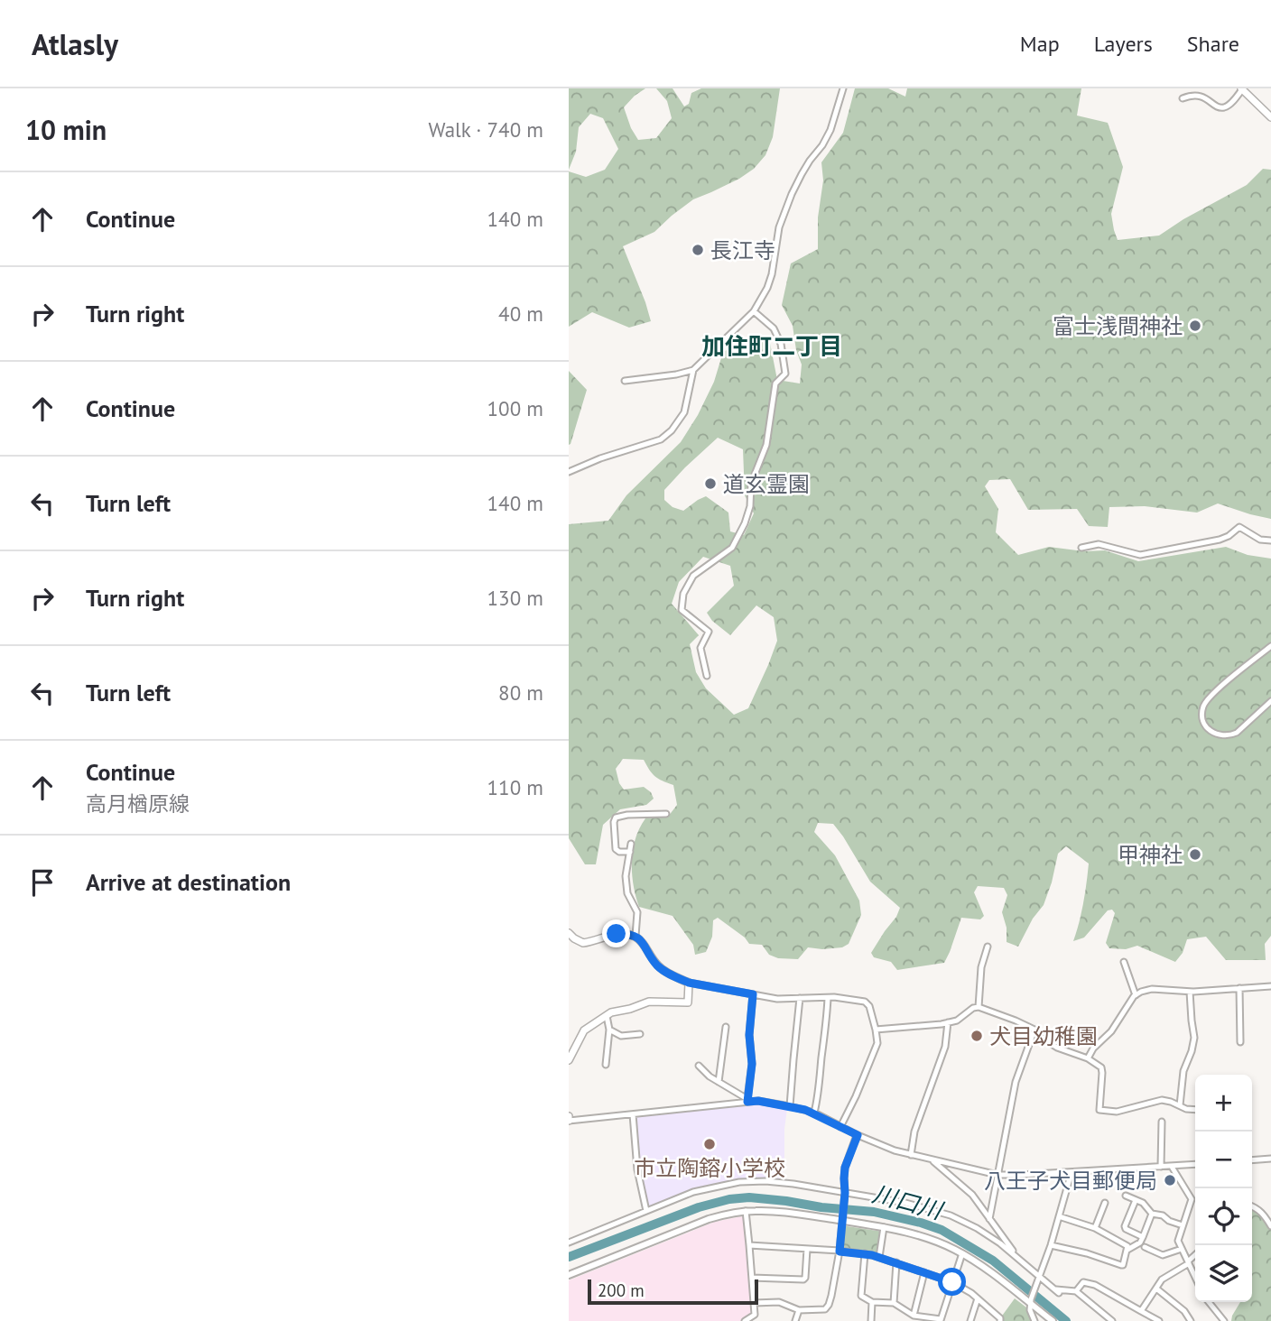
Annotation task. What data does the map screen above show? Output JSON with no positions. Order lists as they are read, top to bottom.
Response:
{
  "districts": ["加住町二丁目"],
  "water": ["川口川"],
  "places": [
    "長江寺",
    "富士浅間神社",
    "道玄霊園",
    "甲神社",
    "犬目幼稚園",
    "市立陶鎔小学校",
    "八王子犬目郵便局"
  ],
  "scale_bar": "200 m",
  "page": {
    "header": "Atlasly",
    "nav": ["Map", "Layers", "Share"],
    "heading": ["10 min", "Walk · 740 m"],
    "list": [
      ["Continue", "140 m"],
      ["Turn right", "40 m"],
      ["Continue", "100 m"],
      ["Turn left", "140 m"],
      ["Turn right", "130 m"],
      ["Turn left", "80 m"],
      ["Continue", "高月楢原線", "110 m"],
      "Arrive at destination"
    ],
    "map_buttons": ["+", "−"],
    "scale": "200 m"
  }
}
